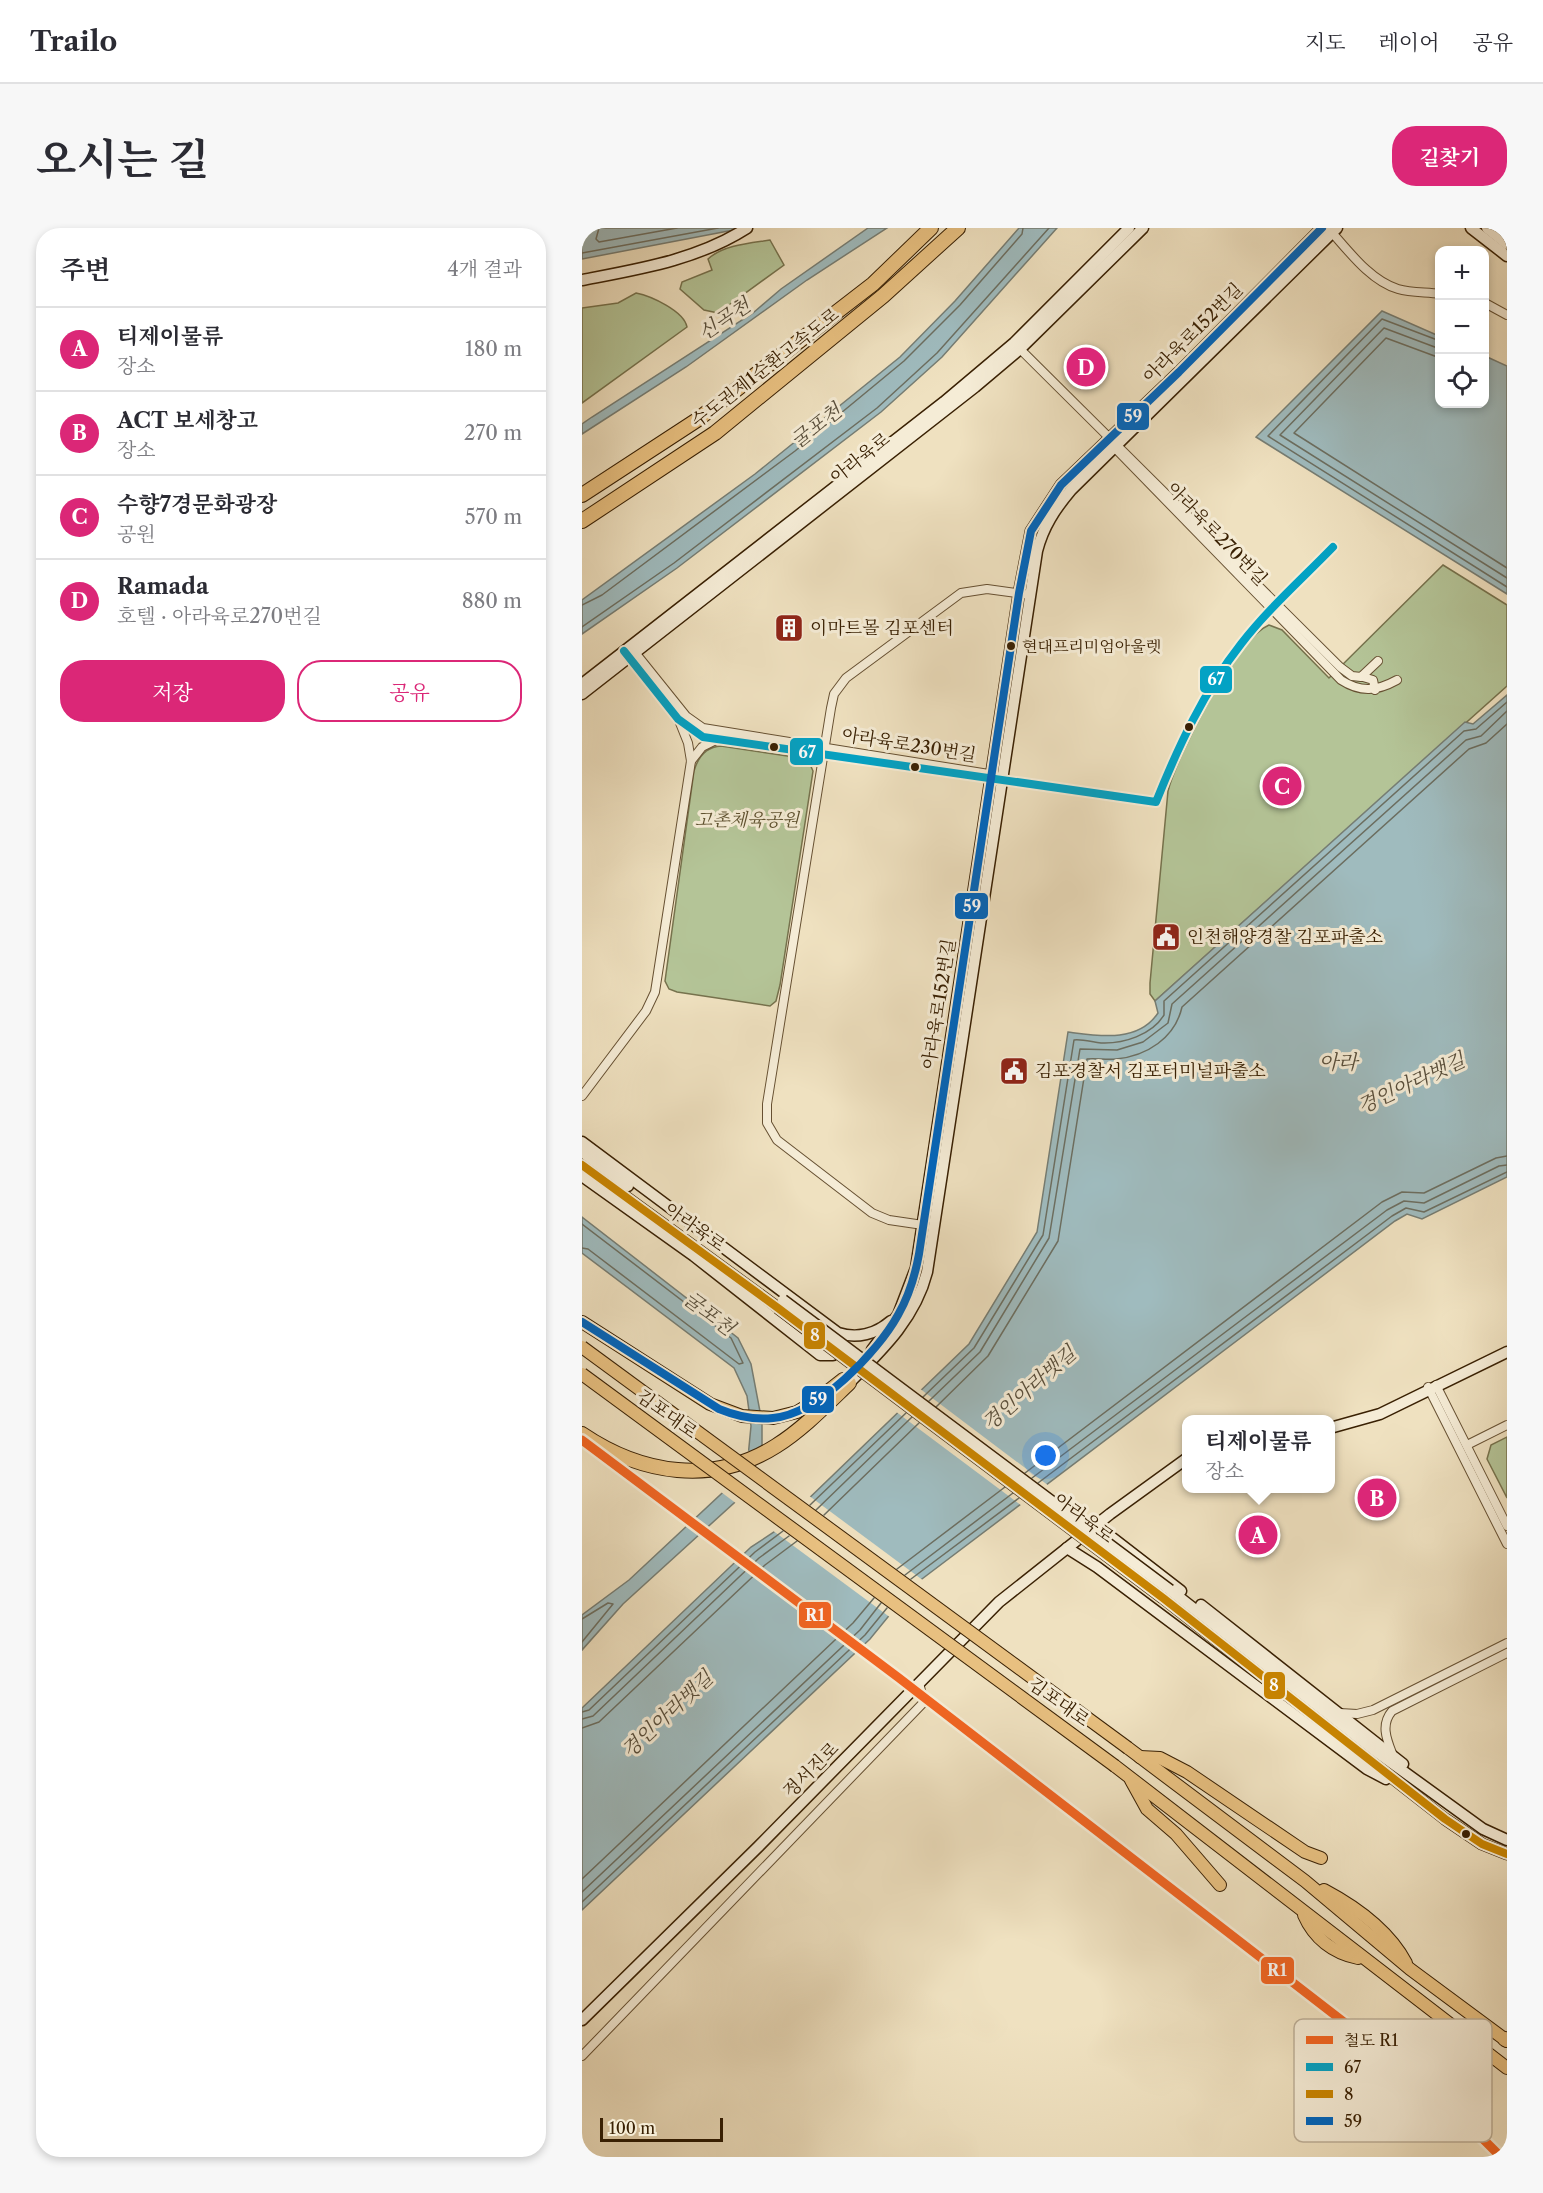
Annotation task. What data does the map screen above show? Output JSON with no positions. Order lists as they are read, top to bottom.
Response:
{
  "streets": {
    "highway": ["수도권제1순환고속도로"],
    "main road": ["김포대로"],
    "street": [
      "아라육로152번길",
      "아라육로",
      "아라육로270번길",
      "아라육로230번길",
      "정서진로"
    ]
  },
  "crossings": [
    ["아라육로152번길", "아라육로270번길"],
    ["아라육로152번길", "아라육로230번길"],
    ["아라육로", "아라육로270번길"],
    ["아라육로", "아라육로230번길"],
    ["아라육로270번길", "아라육로230번길"]
  ],
  "water": [
    "신곡천",
    "굴포천",
    "아라",
    "경인아라뱃길"
  ],
  "parks": ["고촌체육공원"],
  "places": {
    "building": ["이마트몰 김포센터"],
    "other": ["현대프리미엄아울렛"],
    "public building": ["인천해양경찰 김포파출소", "김포경찰서 김포터미널파출소"]
  },
  "lines": [
    "transit line 59",
    "transit line 67",
    "transit line 8",
    "rail line R1"
  ],
  "legend": [
    "철도 R1",
    "67",
    "8",
    "59"
  ],
  "scale_bar": "100 m",
  "page": {
    "header": "Trailo",
    "nav": ["지도", "레이어", "공유"],
    "title": "오시는 길",
    "buttons": [
      "길찾기",
      ["저장", "공유"]
    ],
    "heading": ["주변", "4개 결과"],
    "map_buttons": ["+", "−"],
    "list": [
      {
        "mark": "A",
        "name": "티제이물류",
        "note": "장소",
        "value": "180 m"
      },
      {
        "mark": "B",
        "name": "ACT 보세창고",
        "note": "장소",
        "value": "270 m"
      },
      {
        "mark": "C",
        "name": "수향7경문화광장",
        "note": "공원",
        "value": "570 m"
      },
      {
        "mark": "D",
        "name": "Ramada",
        "note": "호텔 · 아라육로270번길",
        "value": "880 m"
      }
    ],
    "pins": [
      "D",
      "C",
      "B",
      "A"
    ],
    "popup": ["티제이물류", "장소"],
    "scale": "100 m"
  }
}
